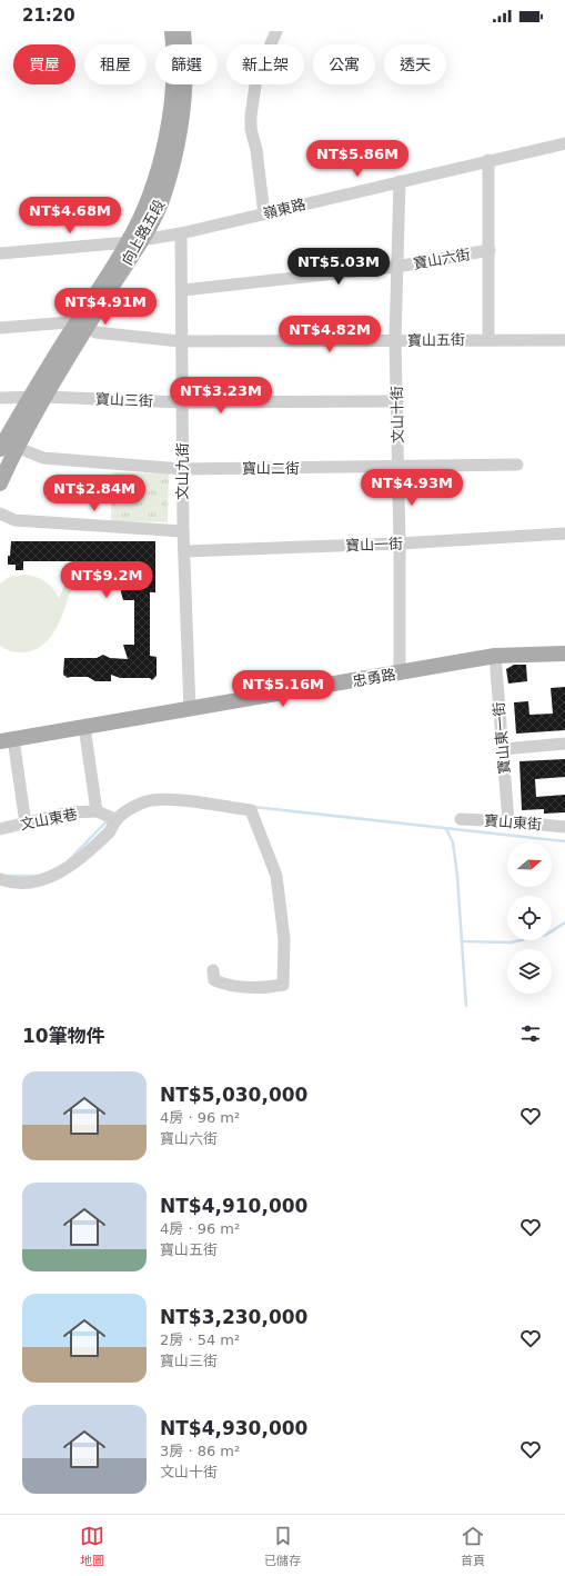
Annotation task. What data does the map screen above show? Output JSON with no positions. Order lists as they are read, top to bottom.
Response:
{
  "streets": {
    "main road": ["向上路五段", "忠勇路"],
    "street": [
      "嶺東路",
      "寶山六街",
      "寶山五街",
      "寶山三街",
      "文山十街",
      "寶山二街",
      "文山九街",
      "寶山一街",
      "寶山東一街",
      "文山東巷",
      "寶山東街"
    ]
  },
  "crossings": [
    ["嶺東路", "向上路五段"],
    ["嶺東路", "文山十街"],
    ["嶺東路", "文山九街"],
    ["向上路五段", "寶山三街"],
    ["寶山六街", "文山十街"],
    ["寶山六街", "文山九街"],
    ["寶山五街", "文山十街"],
    ["寶山五街", "文山九街"],
    ["寶山三街", "文山十街"],
    ["寶山三街", "文山九街"],
    ["文山十街", "寶山二街"],
    ["文山十街", "寶山一街"],
    ["文山十街", "忠勇路"],
    ["寶山二街", "文山九街"],
    ["文山九街", "寶山一街"],
    ["文山九街", "忠勇路"],
    ["忠勇路", "寶山東一街"],
    ["寶山東一街", "寶山東街"]
  ],
  "north": "right",
  "page": {
    "status": "21:20",
    "chip": [
      "買屋",
      "租屋",
      "篩選",
      "新上架",
      "公寓",
      "透天"
    ],
    "price": [
      "NT$5.86M",
      "NT$4.68M",
      "NT$5.03M",
      "NT$4.91M",
      "NT$4.82M",
      "NT$3.23M",
      "NT$4.93M",
      "NT$2.84M",
      "NT$9.2M",
      "NT$5.16M"
    ],
    "heading": "10筆物件",
    "list": [
      {
        "name": "NT$5,030,000",
        "note": "4房 · 96 m² · 寶山六街"
      },
      {
        "name": "NT$4,910,000",
        "note": "4房 · 96 m² · 寶山五街"
      },
      {
        "name": "NT$3,230,000",
        "note": "2房 · 54 m² · 寶山三街"
      },
      {
        "name": "NT$4,930,000",
        "note": "3房 · 86 m² · 文山十街"
      }
    ],
    "tabs": ["地圖", "已儲存", "首頁"]
  }
}
